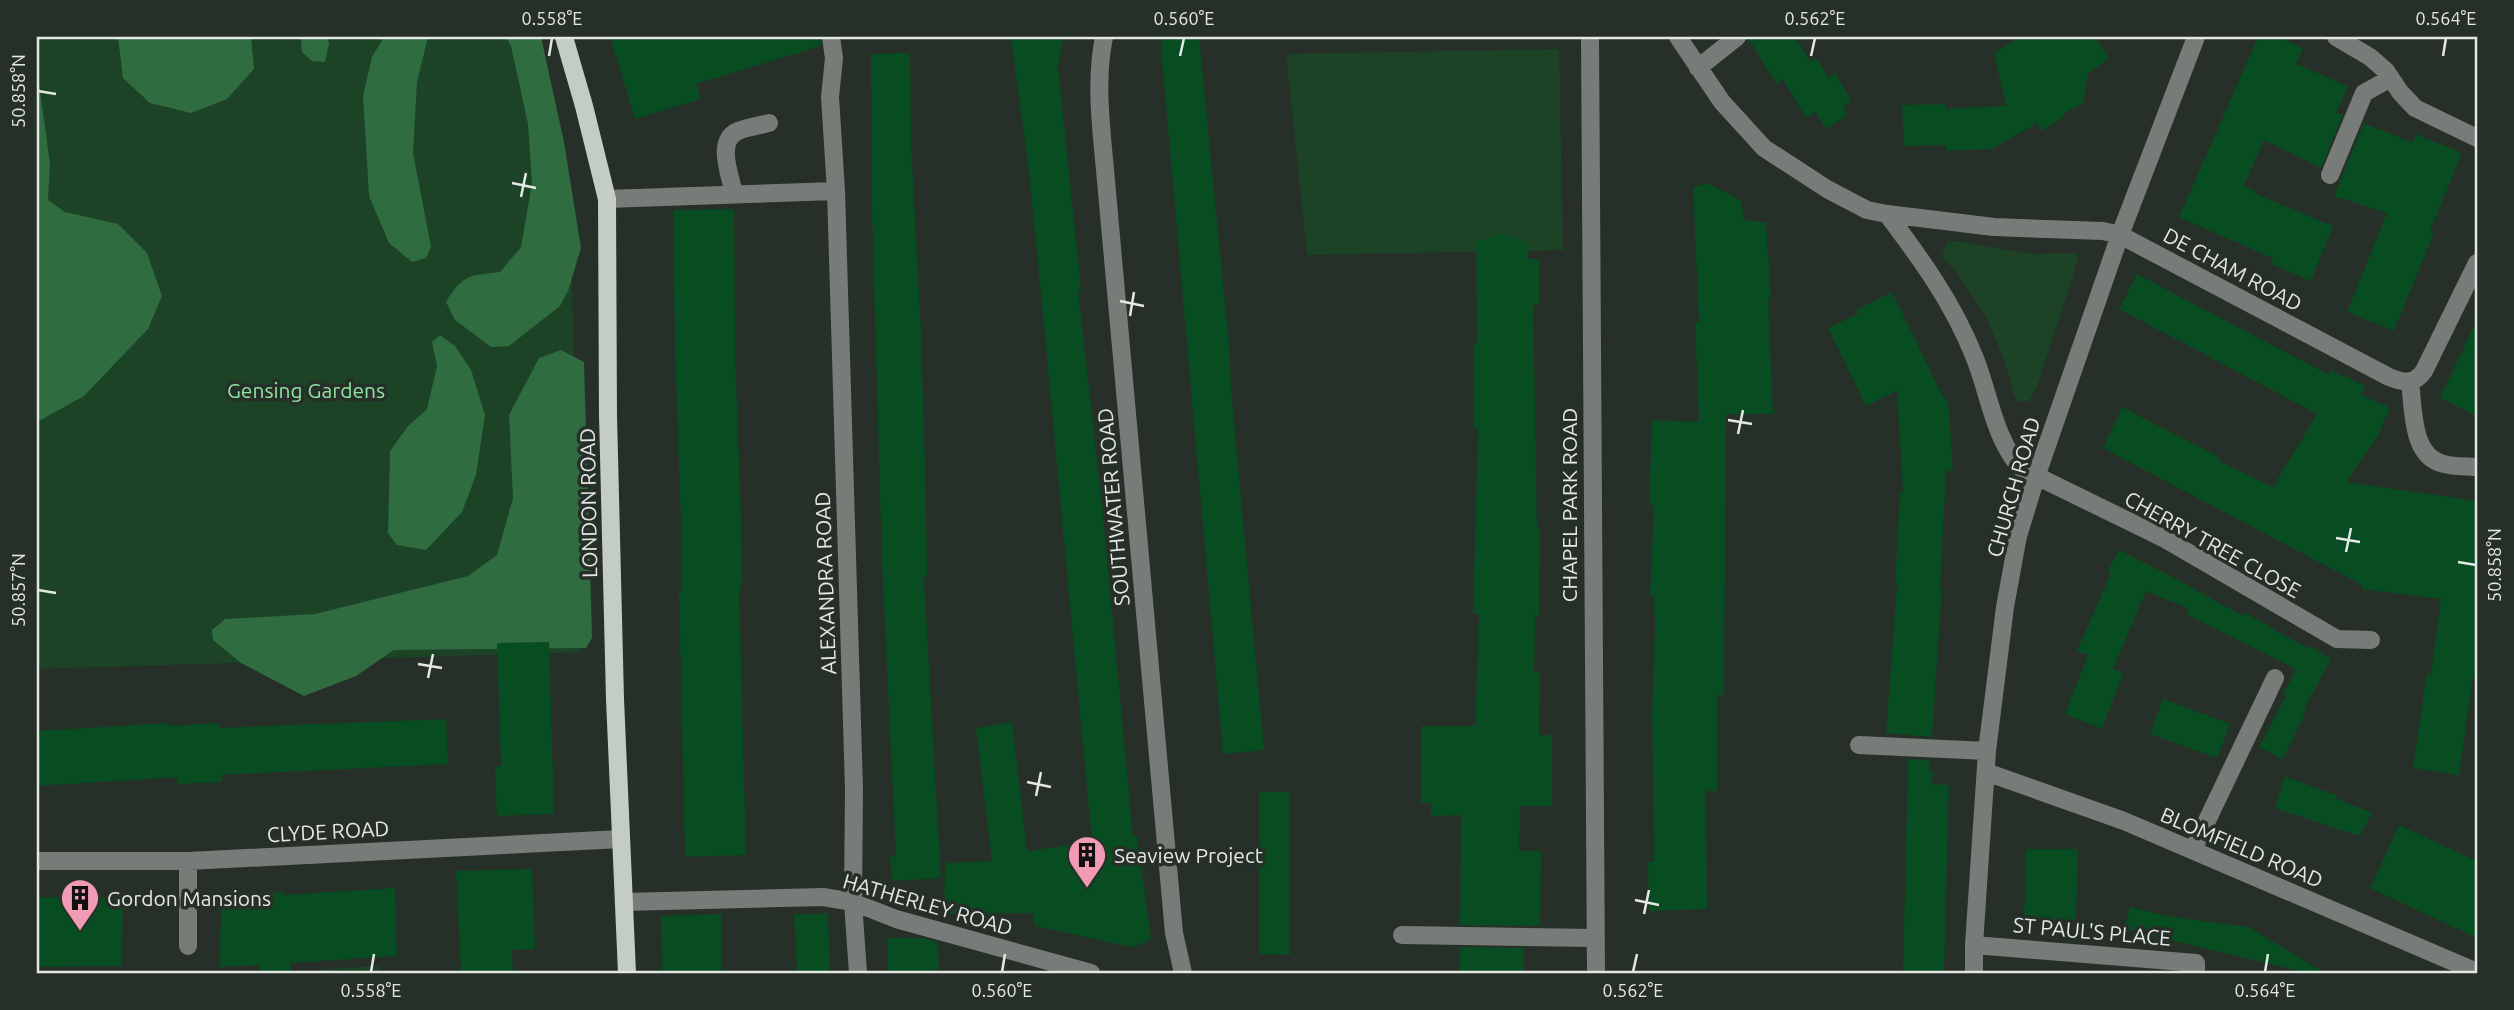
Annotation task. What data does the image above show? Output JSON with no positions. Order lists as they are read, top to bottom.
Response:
{
  "streets": {
    "main road": ["LONDON ROAD"],
    "street": [
      "DE CHAM ROAD",
      "CHURCH ROAD",
      "CHAPEL PARK ROAD",
      "SOUTHWATER ROAD",
      "CHERRY TREE CLOSE",
      "ALEXANDRA ROAD",
      "CLYDE ROAD",
      "BLOMFIELD ROAD",
      "HATHERLEY ROAD",
      "ST PAUL'S PLACE"
    ]
  },
  "crossings": [
    ["DE CHAM ROAD", "CHURCH ROAD"],
    ["CHURCH ROAD", "CHERRY TREE CLOSE"],
    ["CHURCH ROAD", "BLOMFIELD ROAD"],
    ["CHURCH ROAD", "ST PAUL'S PLACE"],
    ["LONDON ROAD", "CLYDE ROAD"],
    ["LONDON ROAD", "HATHERLEY ROAD"],
    ["ALEXANDRA ROAD", "HATHERLEY ROAD"]
  ],
  "parks": ["Gensing Gardens"],
  "places": {
    "building": ["Seaview Project", "Gordon Mansions"]
  },
  "coordinates": [
    "0.558°E",
    "0.560°E",
    "0.562°E",
    "0.564°E",
    "50.858°N",
    "50.857°N"
  ]
}
